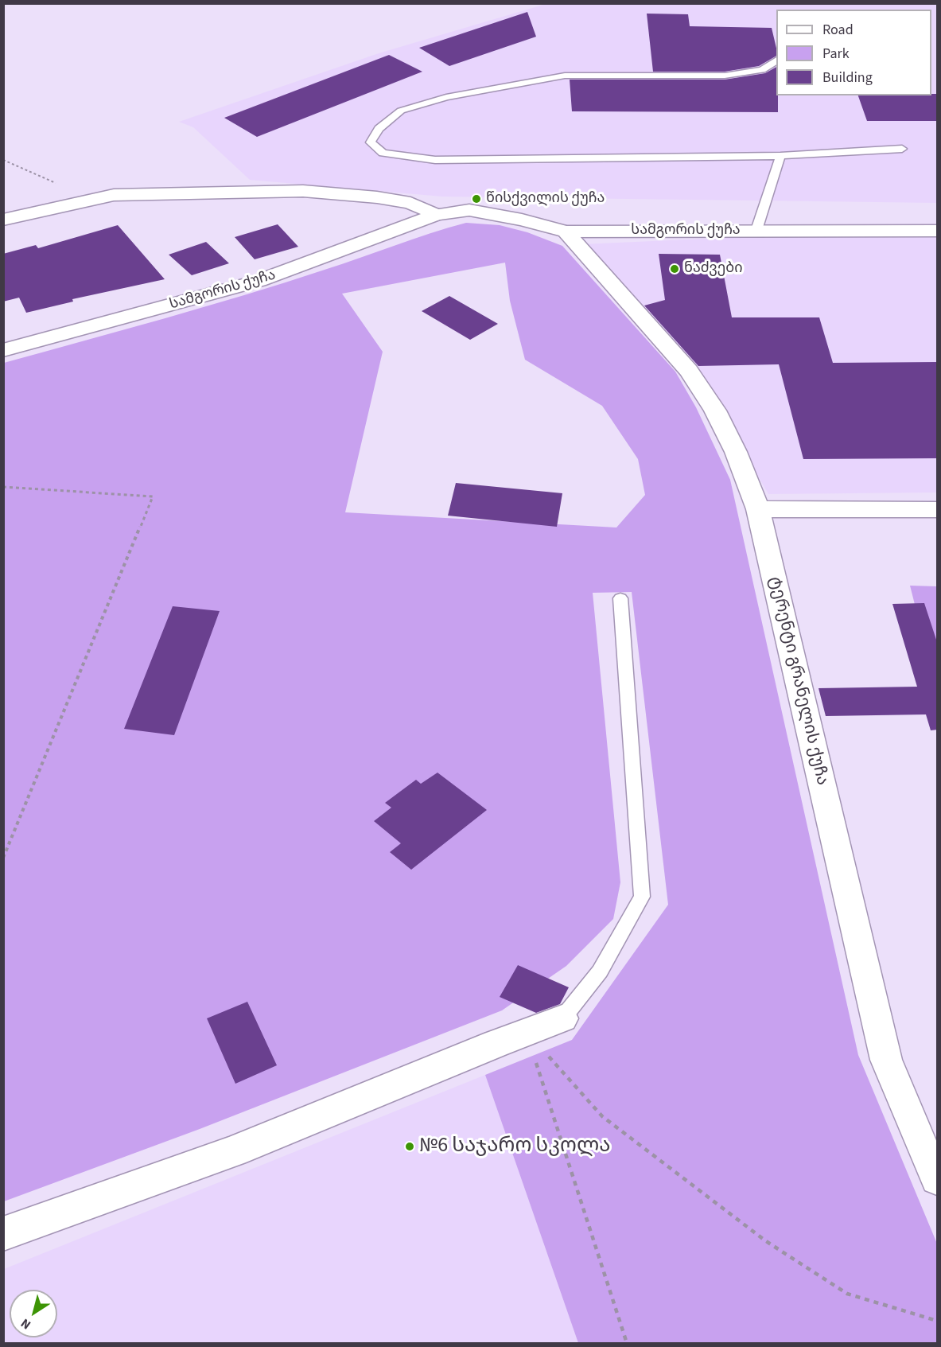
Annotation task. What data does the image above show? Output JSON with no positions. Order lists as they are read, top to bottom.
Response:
{
  "streets": {
    "street": ["სამგორის ქუჩა", "ტერენტი გრანელის ქუჩა"]
  },
  "crossings": [
    ["სამგორის ქუჩა", "ტერენტი გრანელის ქუჩა"]
  ],
  "places": ["წისქვილის ქუჩა", "ნაძვები", "№6 საჯარო სკოლა"],
  "legend": ["Road", "Park", "Building"],
  "north": "bottom left"
}
